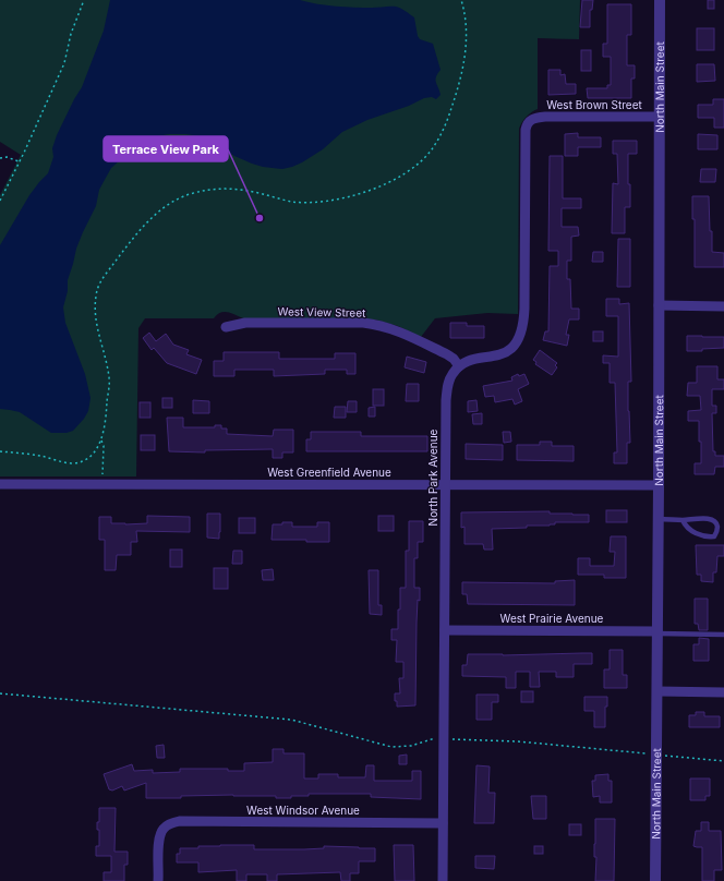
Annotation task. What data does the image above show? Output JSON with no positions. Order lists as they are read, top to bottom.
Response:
{
  "streets": {
    "street": [
      "North Main Street",
      "West Brown Street",
      "West View Street",
      "West Greenfield Avenue",
      "North Park Avenue",
      "West Prairie Avenue",
      "West Windsor Avenue"
    ]
  },
  "crossings": [
    ["North Main Street", "West Brown Street"],
    ["North Main Street", "West Greenfield Avenue"],
    ["North Main Street", "West Prairie Avenue"],
    ["West Brown Street", "West View Street"],
    ["West Brown Street", "North Park Avenue"],
    ["West View Street", "North Park Avenue"],
    ["West Greenfield Avenue", "North Park Avenue"],
    ["North Park Avenue", "West Prairie Avenue"],
    ["North Park Avenue", "West Windsor Avenue"]
  ],
  "places": ["Terrace View Park"]
}
